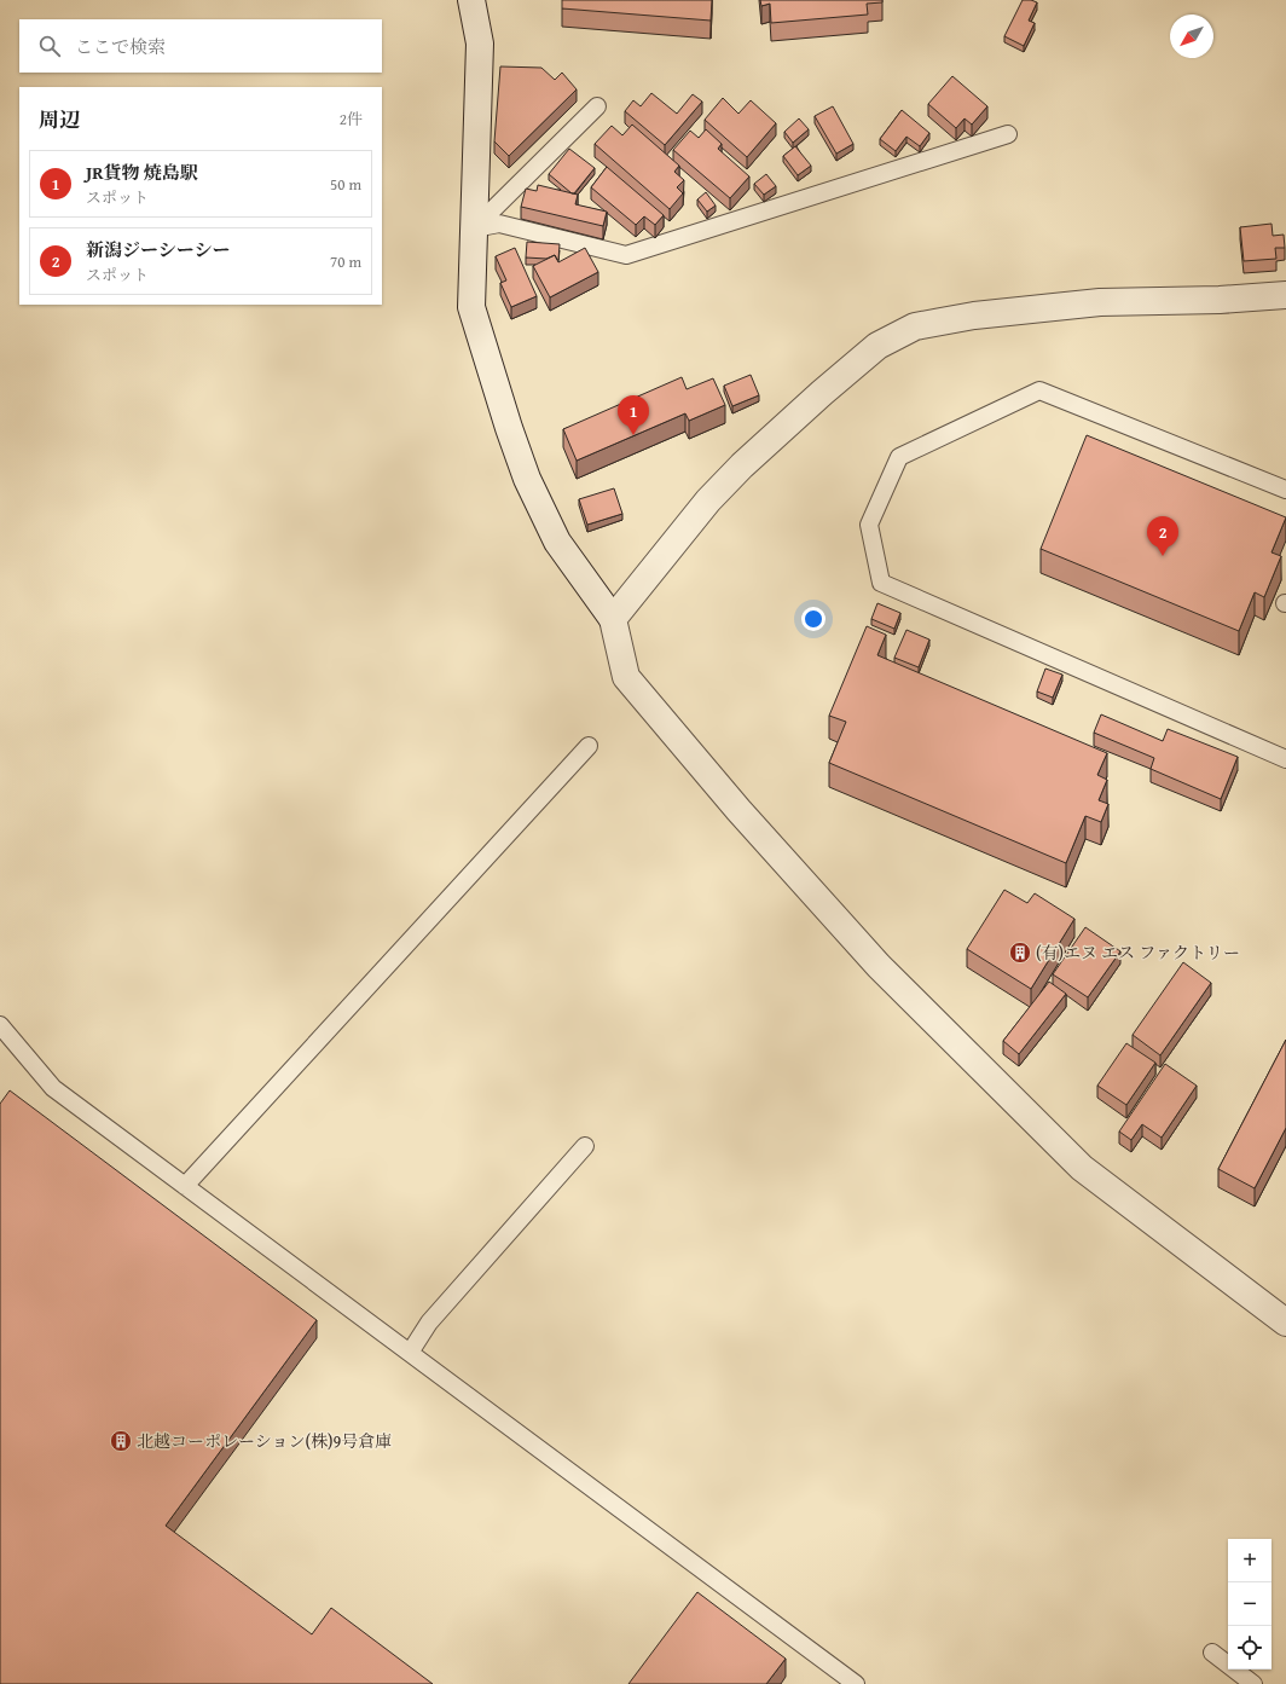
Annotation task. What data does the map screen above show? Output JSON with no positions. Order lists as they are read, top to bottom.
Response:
{
  "places": {
    "building": ["(有)エヌ エス ファクトリー", "北越コーポレーション(株)9号倉庫"]
  },
  "north": "bottom left",
  "page": {
    "search": "ここで検索",
    "heading": ["周辺", "2件"],
    "list": [
      {
        "mark": "1",
        "name": "JR貨物 焼島駅",
        "note": "スポット",
        "value": "50 m"
      },
      {
        "mark": "2",
        "name": "新潟ジーシーシー",
        "note": "スポット",
        "value": "70 m"
      }
    ],
    "pins": ["1", "2"],
    "map_buttons": ["+", "−"]
  }
}
